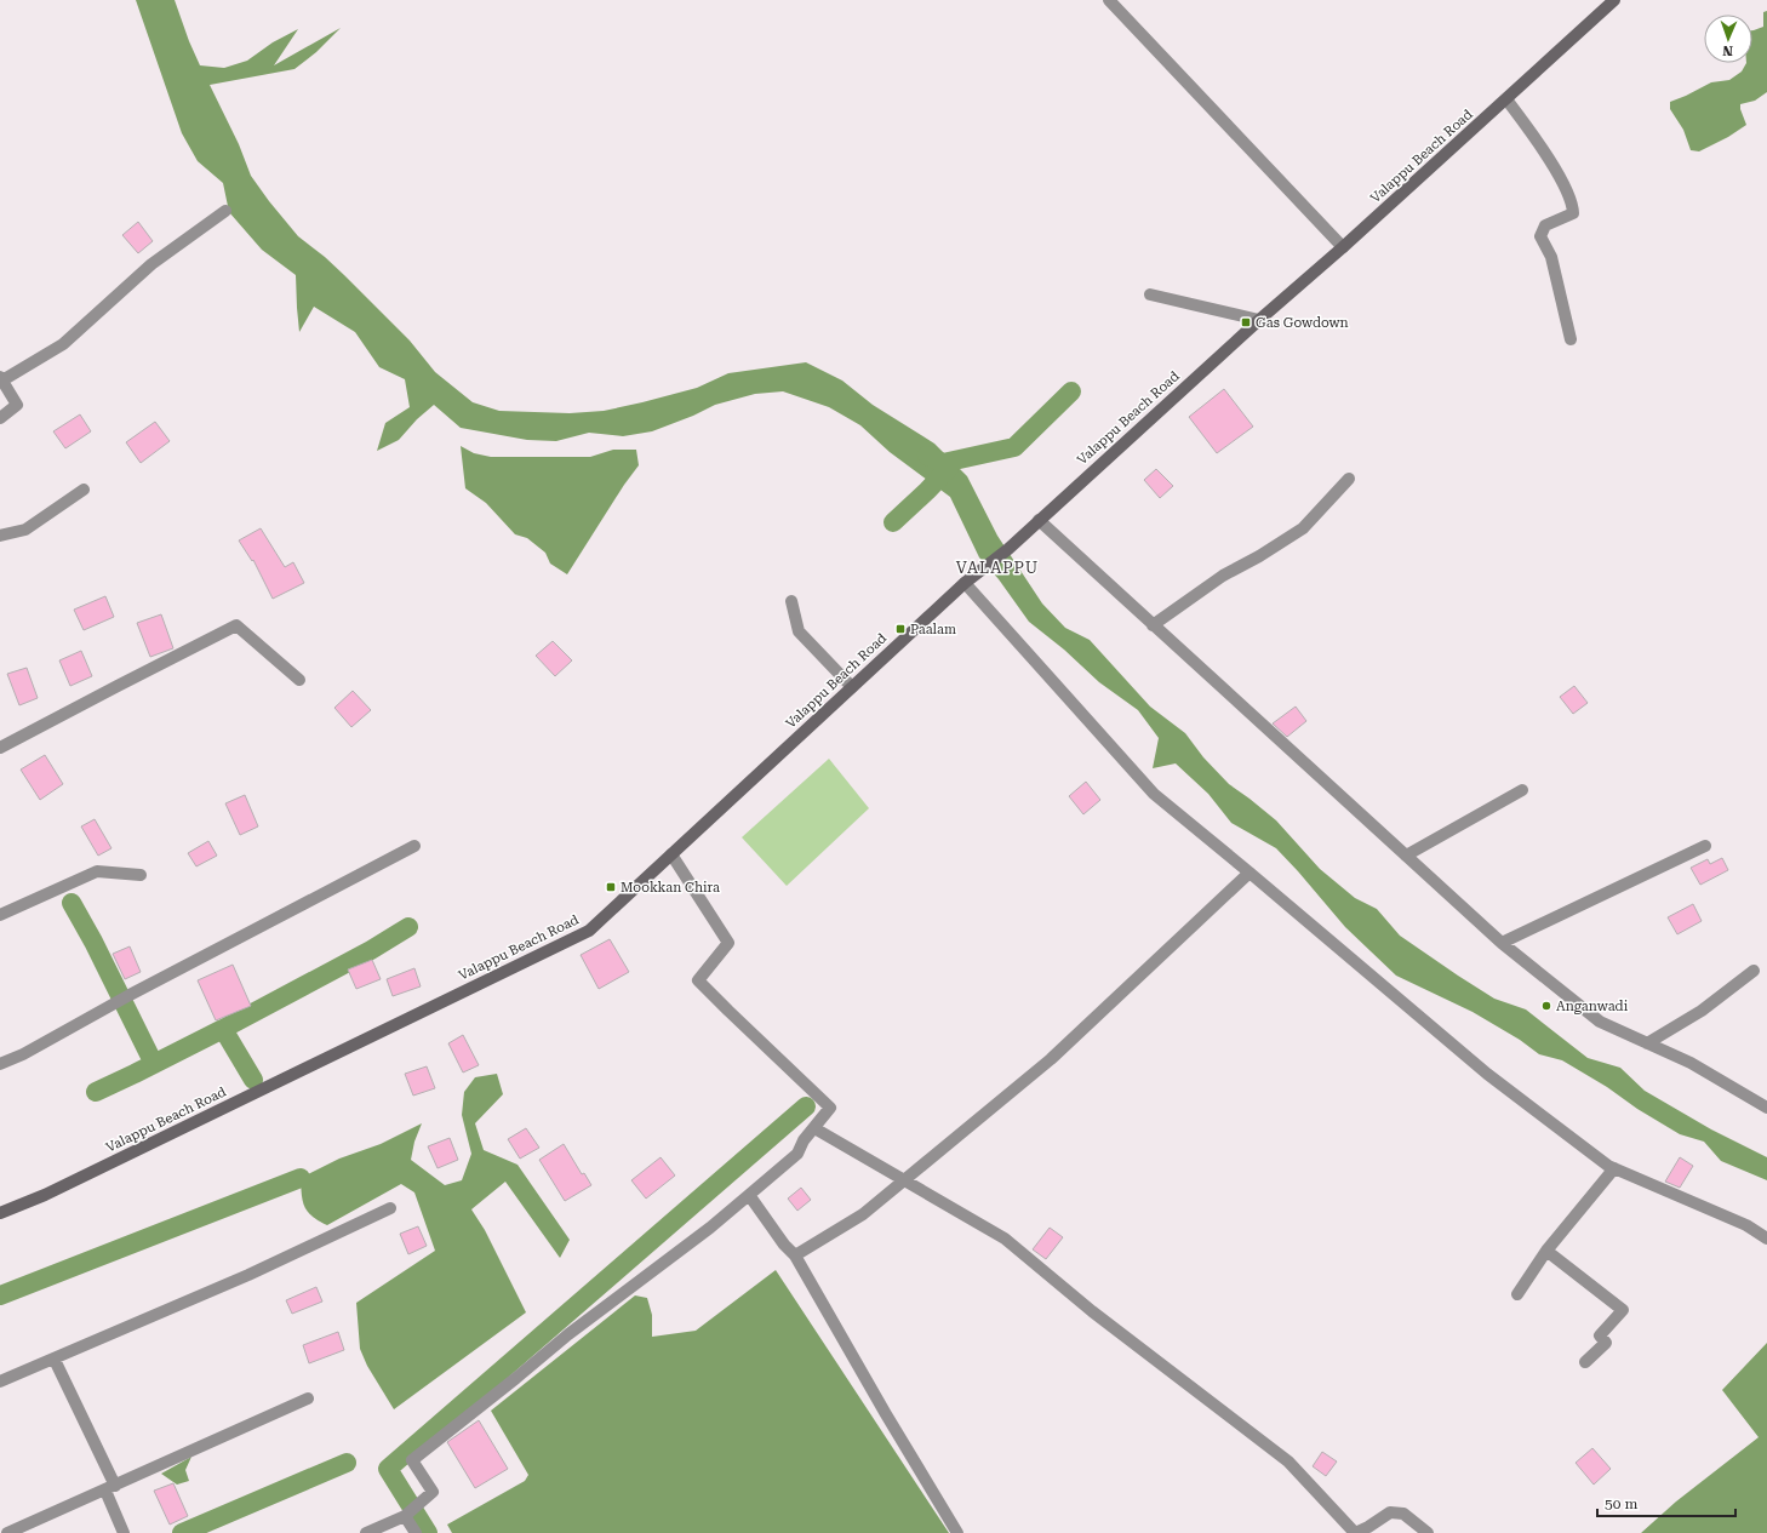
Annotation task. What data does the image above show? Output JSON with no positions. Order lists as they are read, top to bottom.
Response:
{
  "streets": {
    "main road": ["Valappu Beach Road"]
  },
  "districts": ["VALAPPU"],
  "places": {
    "transit": ["Gas Gowdown", "Paalam", "Mookkan Chira"],
    "other": ["Anganwadi"]
  },
  "scale_bar": "50 m",
  "north": "bottom"
}
